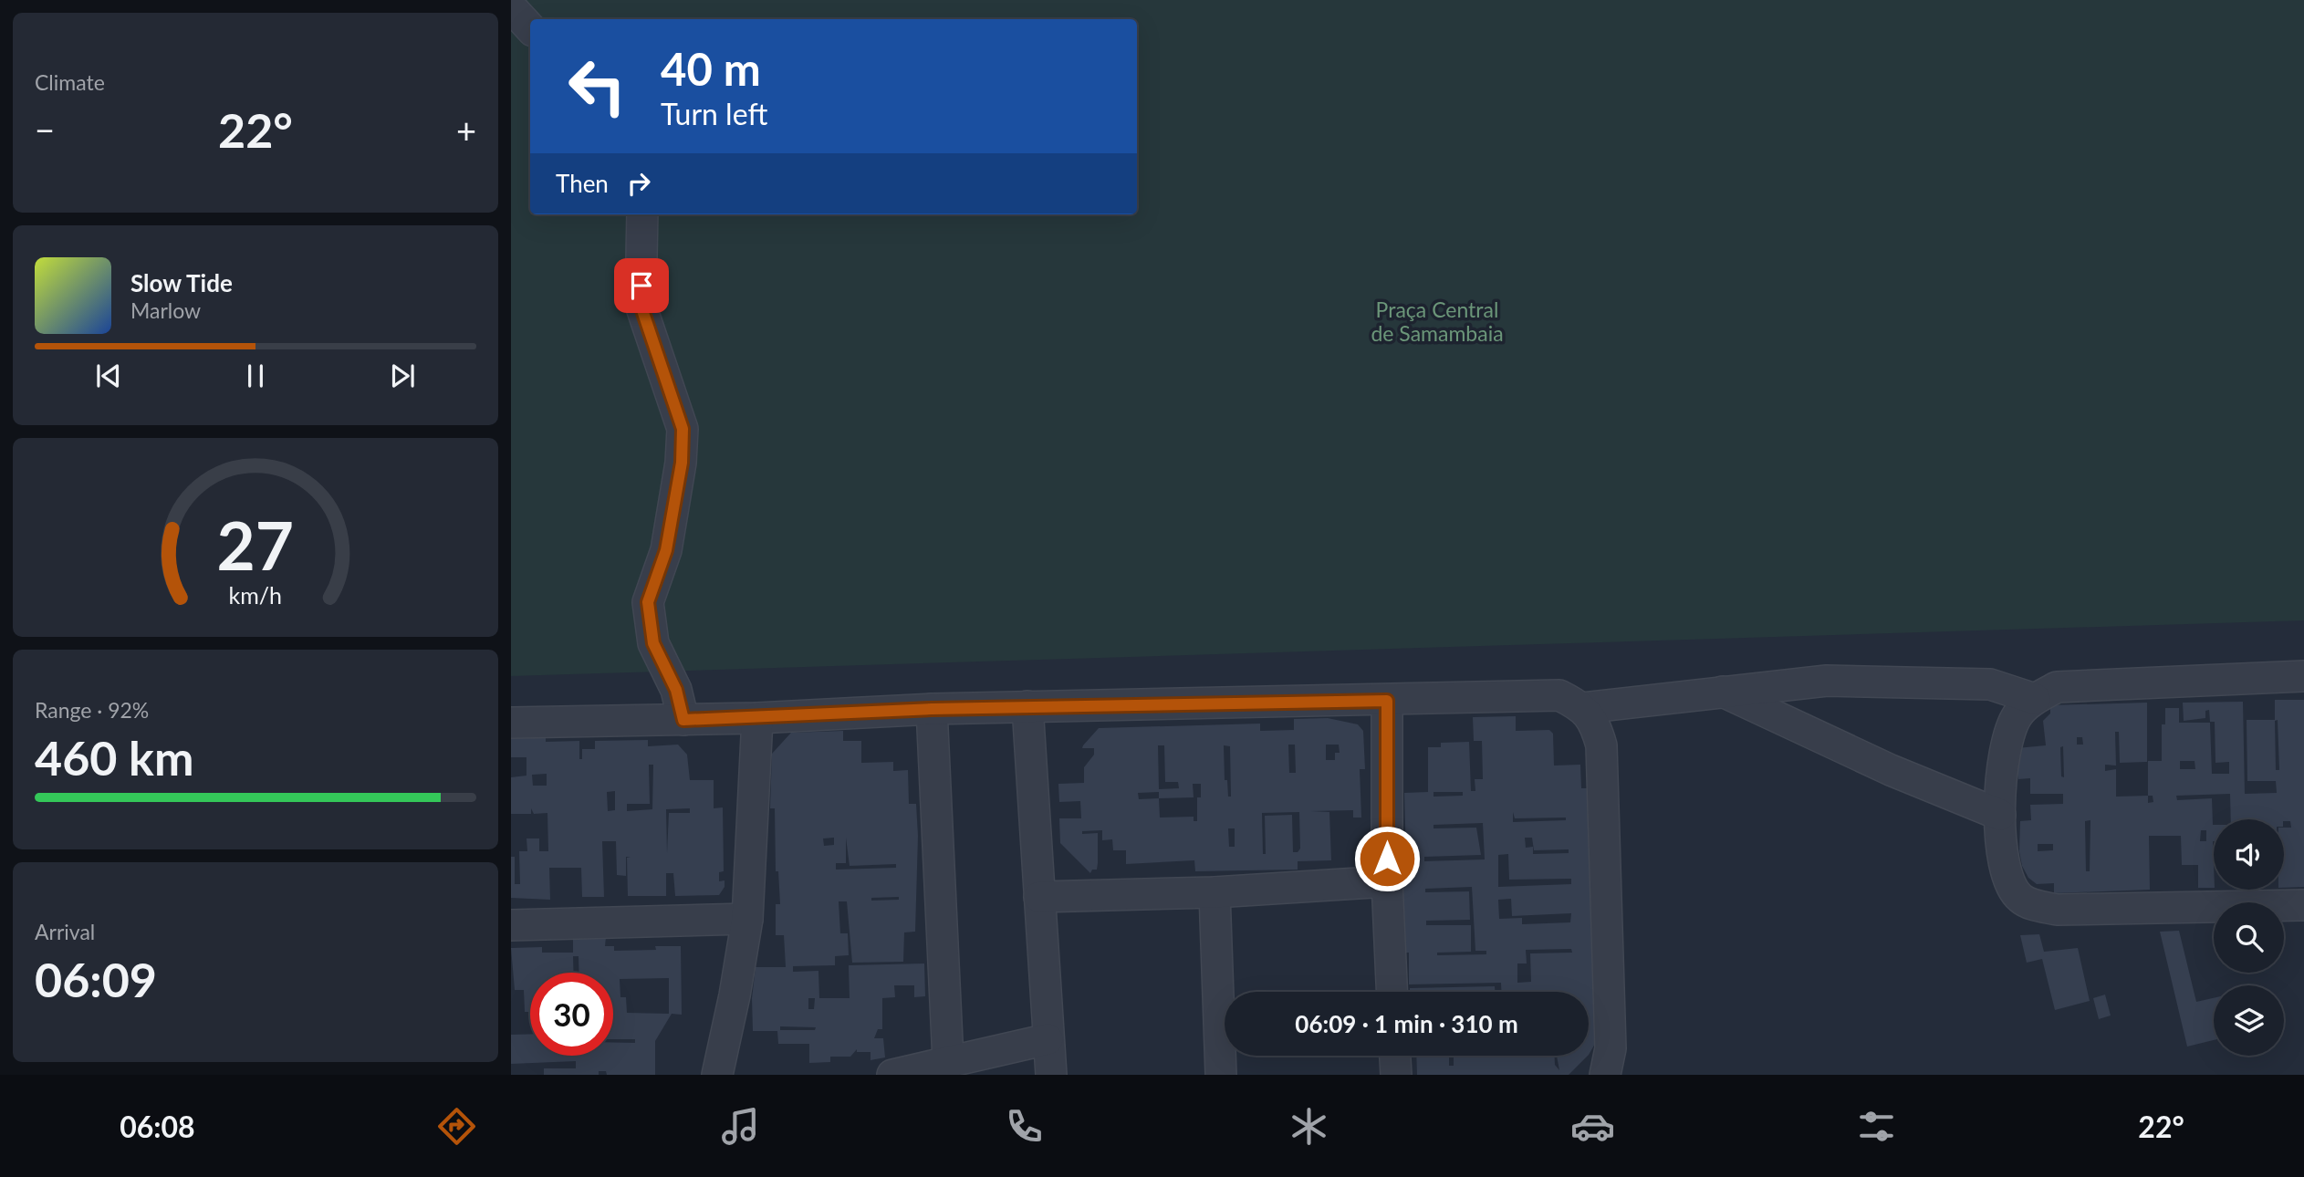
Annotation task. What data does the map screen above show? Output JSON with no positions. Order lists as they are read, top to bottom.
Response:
{
  "parks": ["Praça Central de Samambaia"],
  "page": {
    "tile": [
      "Climate",
      ["Range · 92%", "460 km"],
      ["Arrival", "06:09"]
    ],
    "turn": ["40 m", "Turn left"],
    "heat": ["−", "22°", "+"],
    "then": "Then",
    "song": ["Slow Tide", "Marlow"],
    "limit": "30",
    "trip": "06:09 · 1 min · 310 m",
    "tabs": ["06:08", "22°"],
    "gauge": ["27", "km/h"]
  }
}
